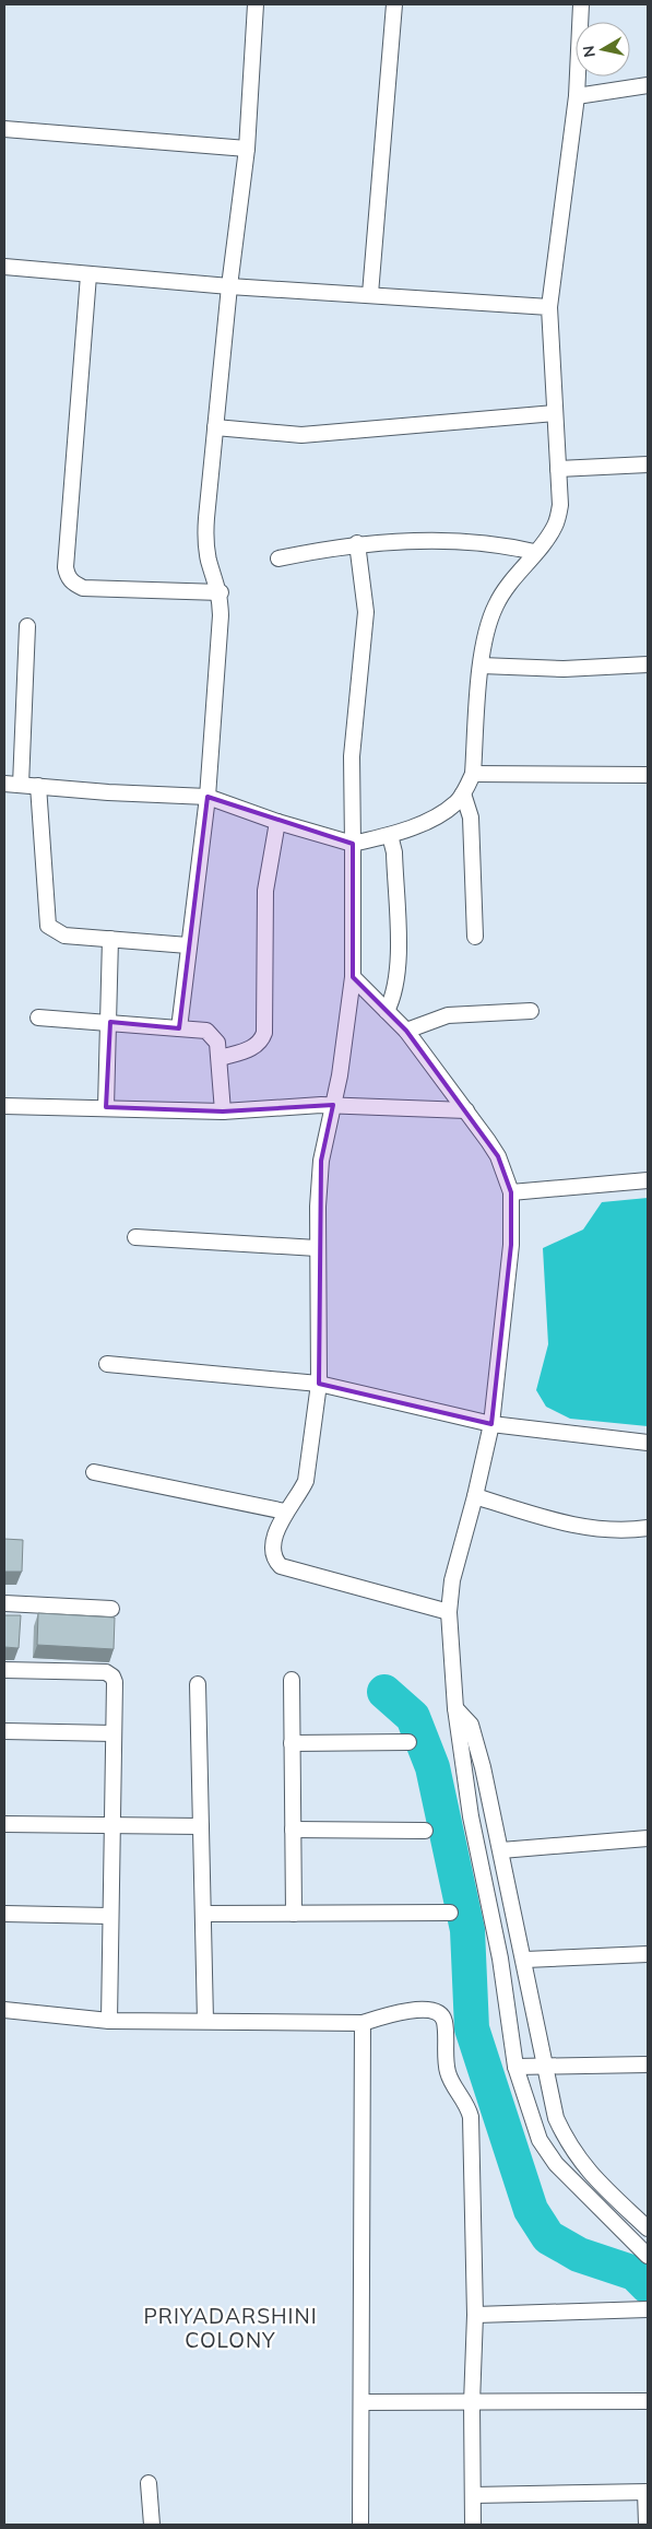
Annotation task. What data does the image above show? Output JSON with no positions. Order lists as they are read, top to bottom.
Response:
{
  "districts": ["PRIYADARSHINI COLONY"],
  "north": "left"
}
